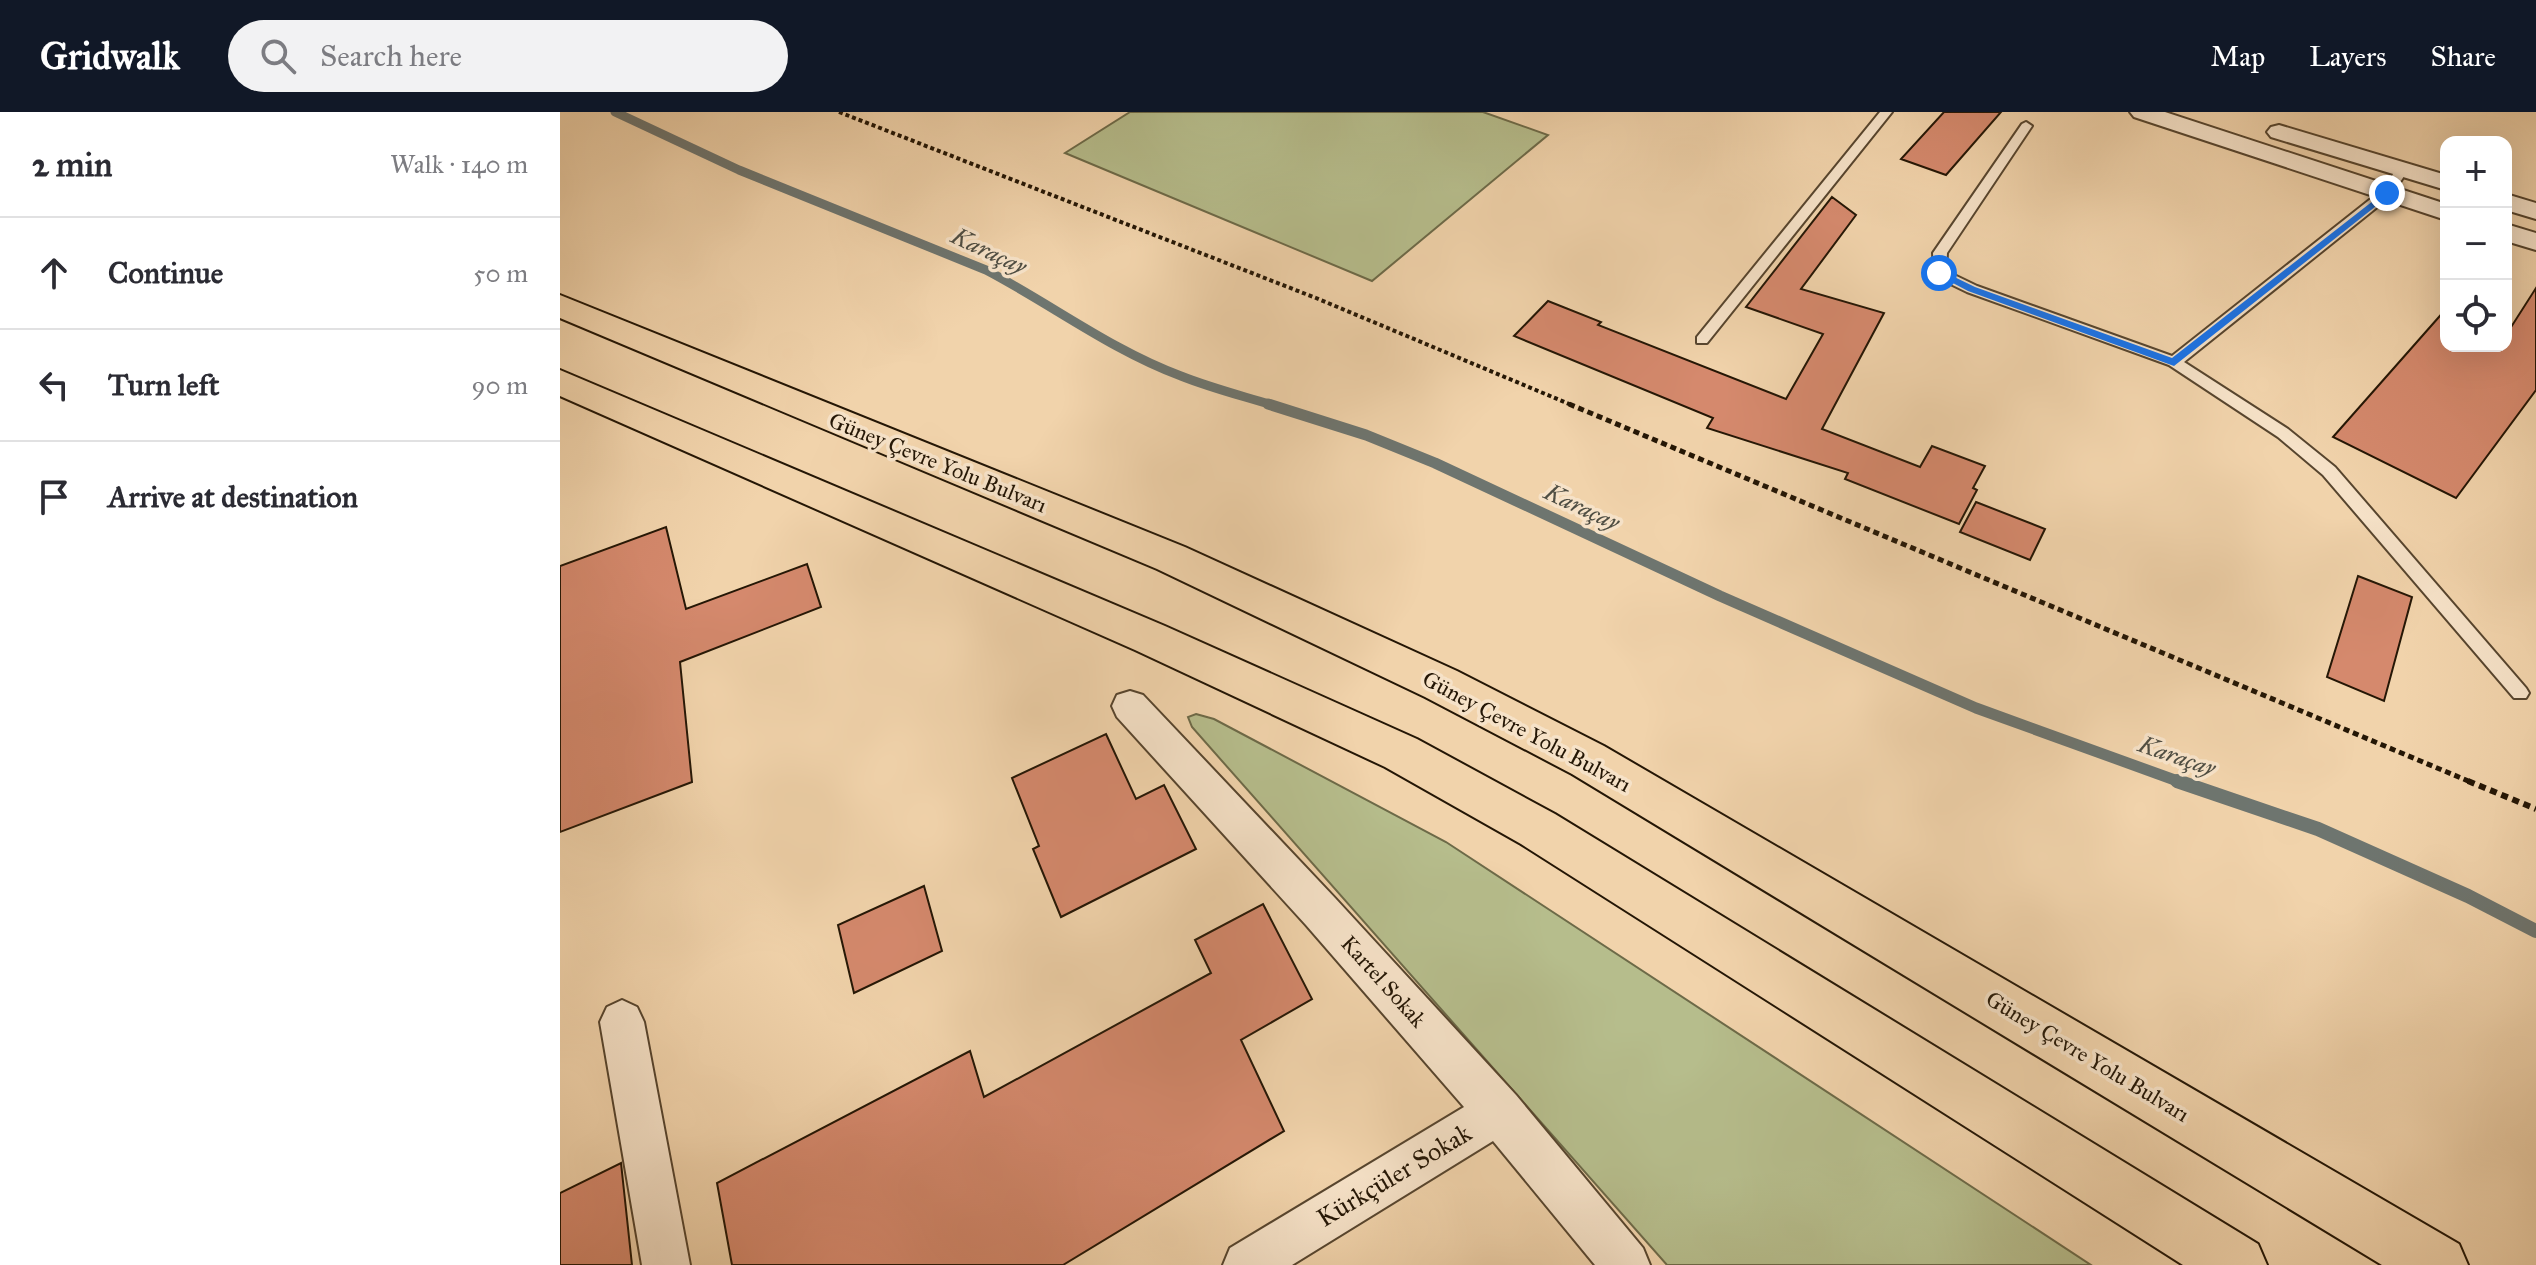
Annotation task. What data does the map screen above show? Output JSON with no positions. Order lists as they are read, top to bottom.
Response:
{
  "streets": {
    "highway": ["Güney Çevre Yolu Bulvarı"],
    "street": ["Kartel Sokak", "Kürkçüler Sokak"]
  },
  "crossings": [
    ["Kartel Sokak", "Kürkçüler Sokak"]
  ],
  "water": ["Karaçay"],
  "page": {
    "header": "Gridwalk",
    "search": "Search here",
    "nav": ["Map", "Layers", "Share"],
    "heading": ["2 min", "Walk · 140 m"],
    "map_buttons": ["+", "−"],
    "list": [
      ["Continue", "50 m"],
      ["Turn left", "90 m"],
      "Arrive at destination"
    ]
  }
}
